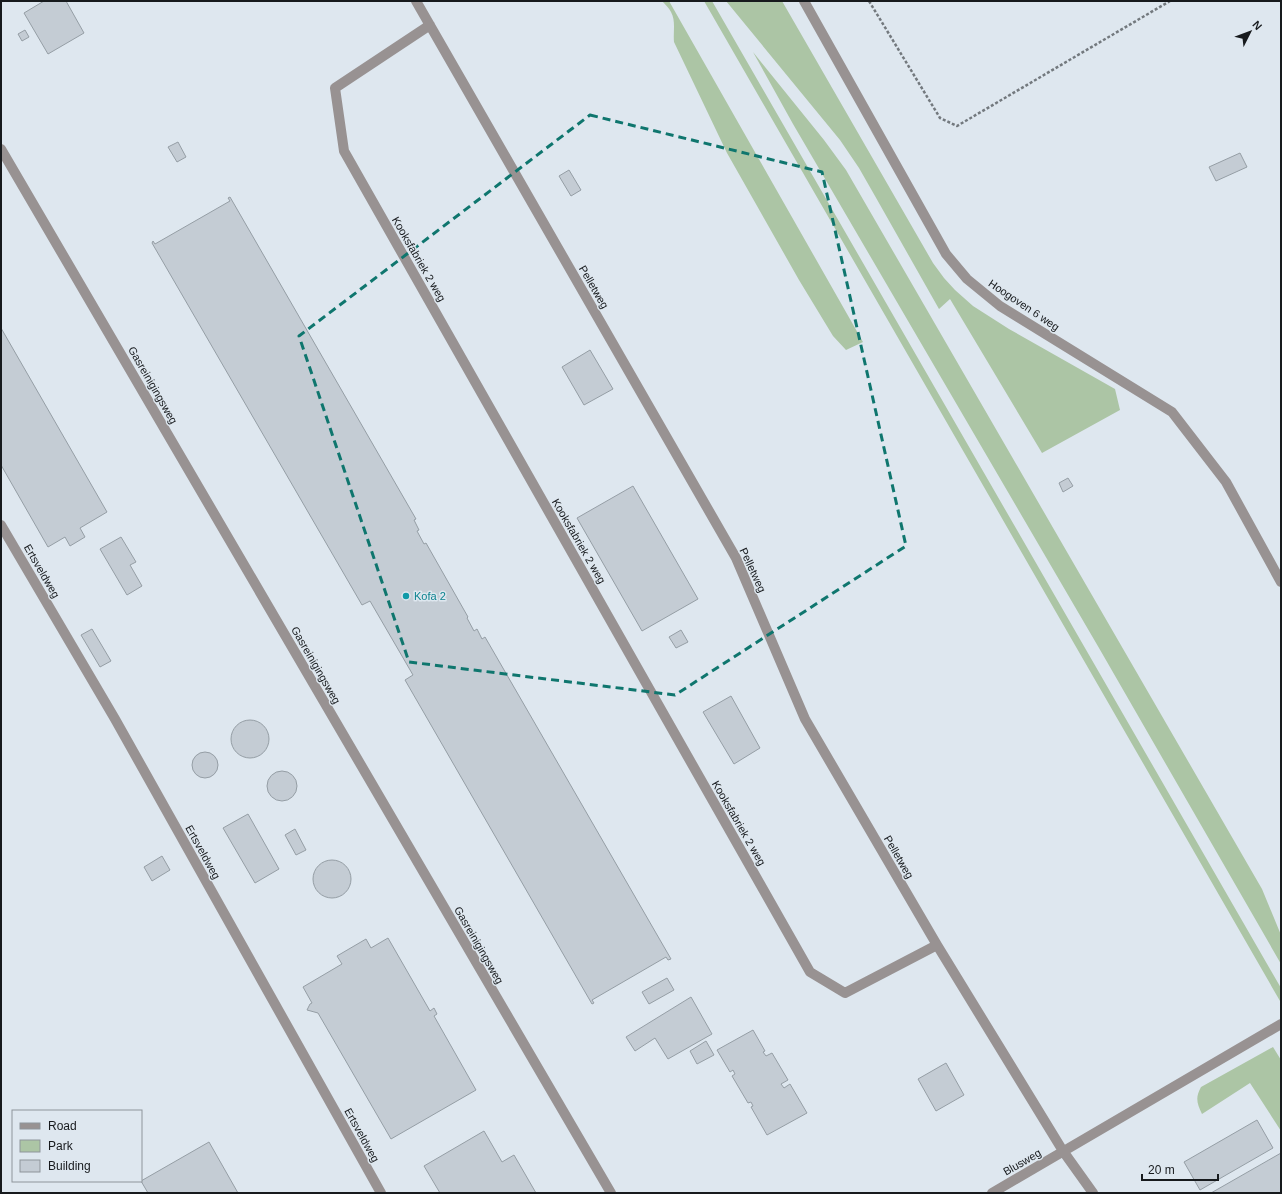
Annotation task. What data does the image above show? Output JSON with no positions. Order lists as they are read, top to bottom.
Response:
{
  "streets": {
    "lane": [
      "Kooksfabriek 2 weg",
      "Pelletweg",
      "Hoogoven 6 weg",
      "Gasreinigingsweg",
      "Ertsveldweg",
      "Blusweg"
    ]
  },
  "crossings": [
    ["Kooksfabriek 2 weg", "Pelletweg"],
    ["Pelletweg", "Blusweg"]
  ],
  "places": ["Kofa 2"],
  "legend": ["Road", "Park", "Building"],
  "scale_bar": "20 m",
  "north": "top right"
}
